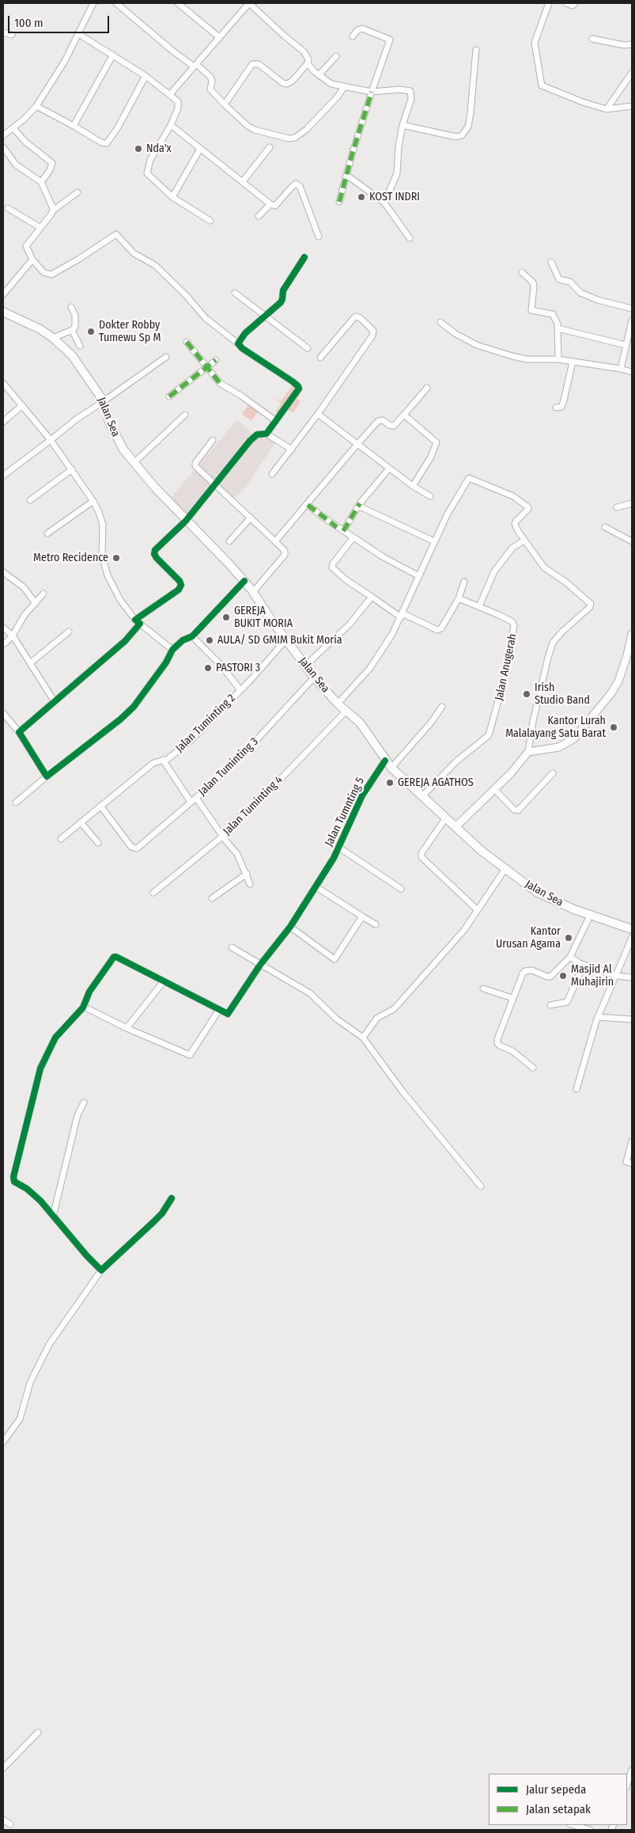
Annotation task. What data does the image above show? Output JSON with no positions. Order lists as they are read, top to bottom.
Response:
{
  "streets": {
    "main road": ["Jalan Sea"],
    "street": [
      "Jalan Anugerah",
      "Jalan Tuminting 2",
      "Jalan Tuminting 3",
      "Jalan Tuminting 4",
      "Jalan Tumnting 5"
    ]
  },
  "crossings": [
    ["Jalan Sea", "Jalan Anugerah"],
    ["Jalan Sea", "Jalan Tuminting 2"],
    ["Jalan Sea", "Jalan Tuminting 3"],
    ["Jalan Sea", "Jalan Tuminting 4"],
    ["Jalan Sea", "Jalan Tumnting 5"],
    ["Jalan Tuminting 2", "Jalan Tuminting 3"]
  ],
  "places": [
    "Nda'x",
    "KOST INDRI",
    "Dokter Robby Tumewu Sp M",
    "Metro Recidence",
    "GEREJA BUKIT MORIA",
    "AULA/ SD GMIM Bukit Moria",
    "PASTORI 3",
    "Irish Studio Band",
    "Kantor Lurah Malalayang Satu Barat",
    "GEREJA AGATHOS",
    "Kantor Urusan Agama",
    "Masjid Al Muhajirin"
  ],
  "legend": ["Jalur sepeda", "Jalan setapak"],
  "scale_bar": "100 m"
}
